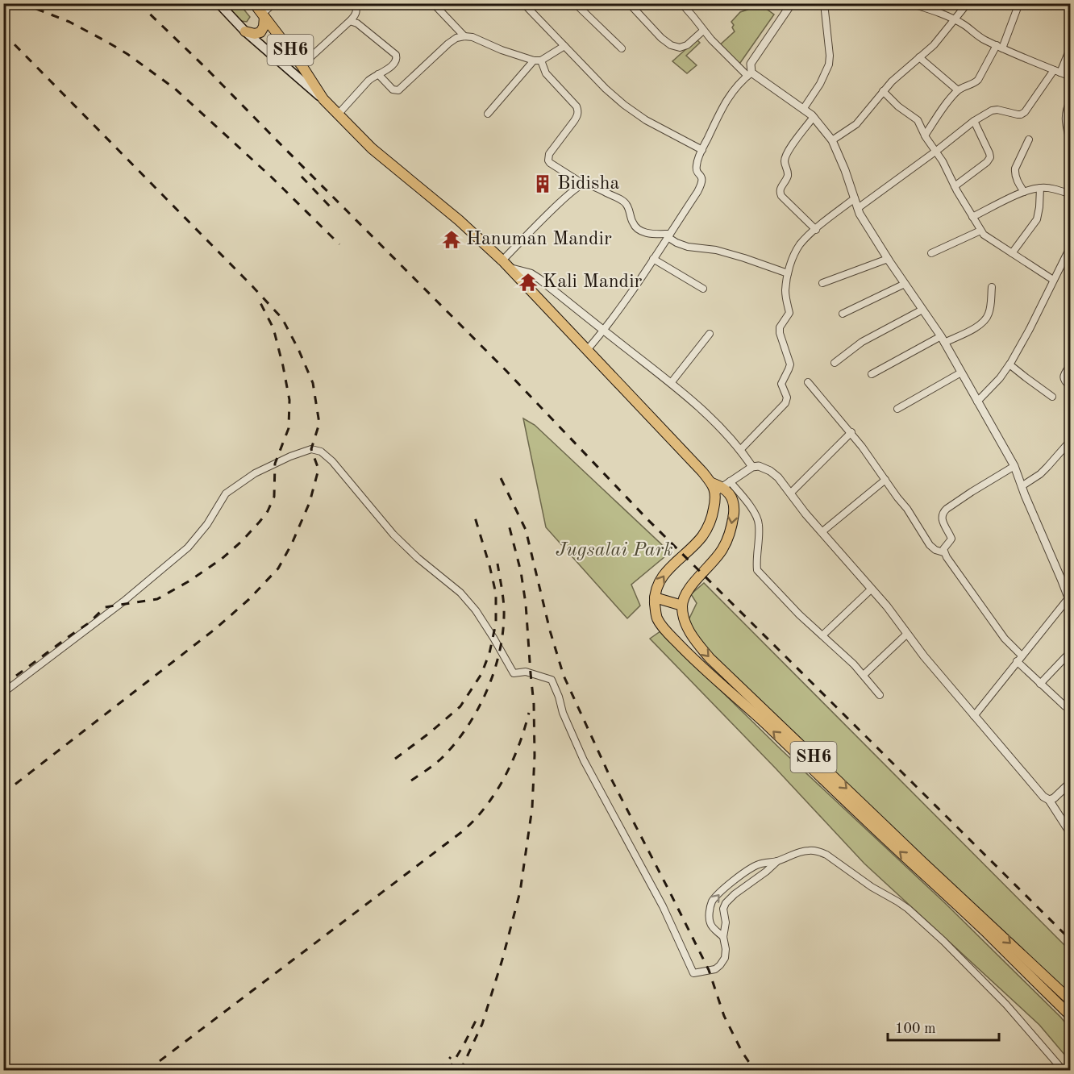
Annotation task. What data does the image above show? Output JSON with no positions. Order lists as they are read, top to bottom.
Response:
{
  "streets": {
    "main road": ["SH6"]
  },
  "parks": ["Jugsalai Park"],
  "places": {
    "building": ["Bidisha"],
    "temple": ["Hanuman Mandir", "Kali Mandir"]
  },
  "scale_bar": "100 m"
}
